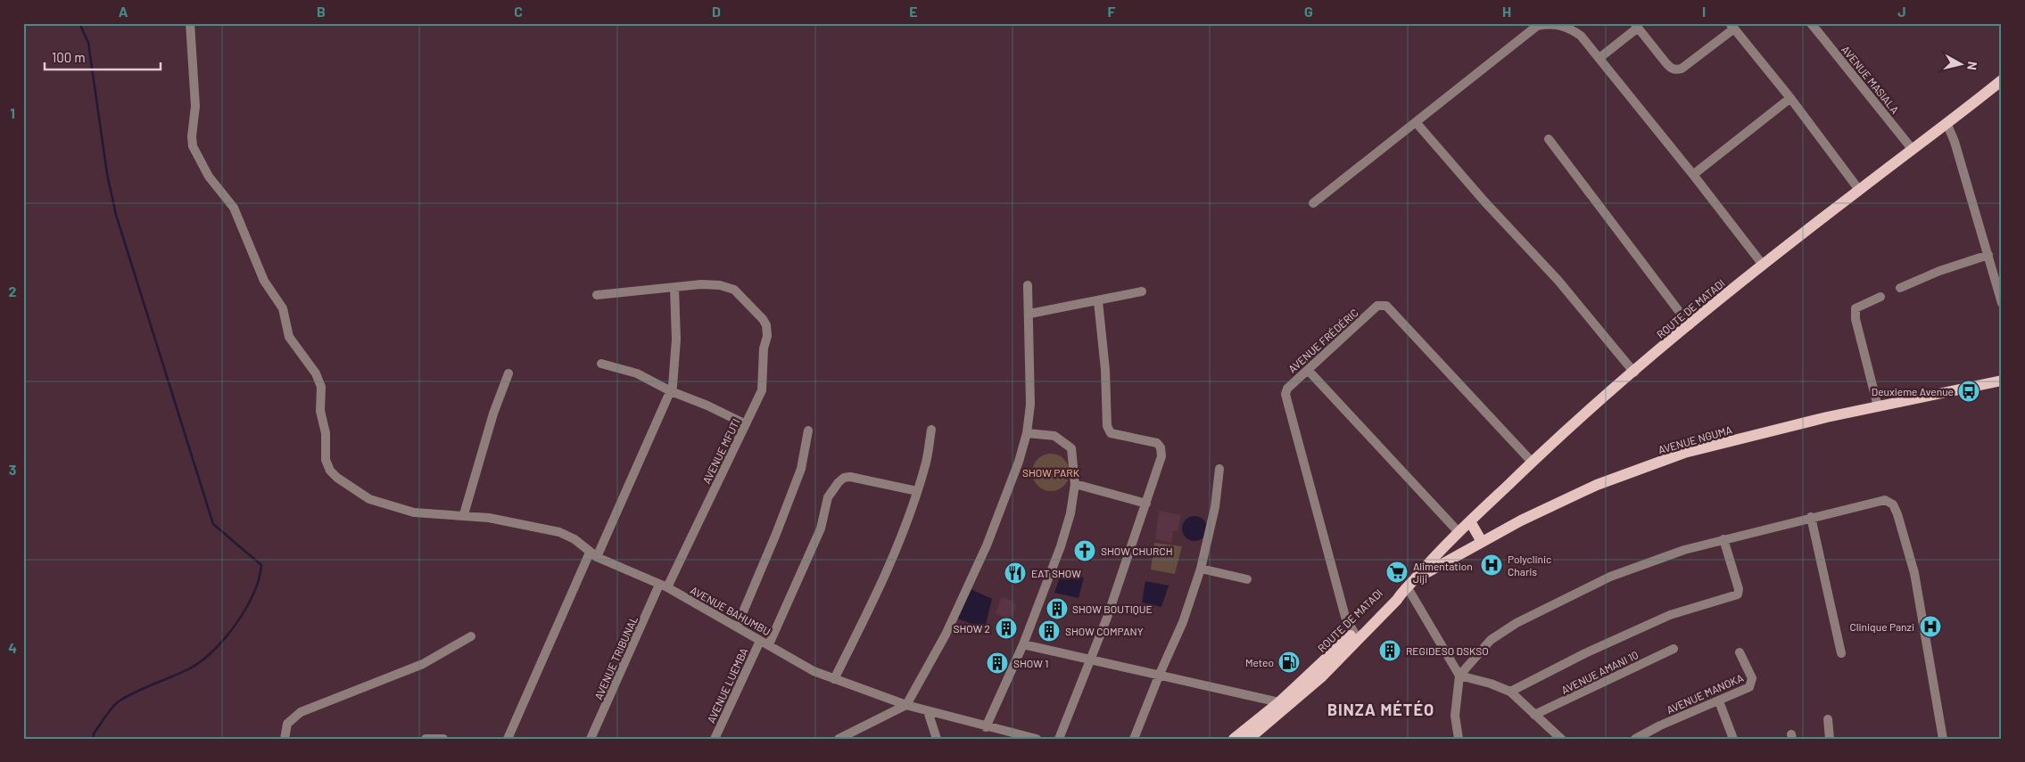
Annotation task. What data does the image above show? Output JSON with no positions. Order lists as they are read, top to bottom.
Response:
{
  "streets": {
    "main road": ["ROUTE DE MATADI", "AVENUE NGUMA"],
    "street": [
      "AVENUE MASIALA",
      "AVENUE FRÉDÉRIC",
      "AVENUE MFUTI",
      "AVENUE BAHUMBU",
      "AVENUE TRIBUNAL",
      "AVENUE AMANI 10",
      "AVENUE LUEMBA",
      "AVENUE MANOKA"
    ]
  },
  "crossings": [
    ["AVENUE MASIALA", "ROUTE DE MATADI"],
    ["ROUTE DE MATADI", "AVENUE FRÉDÉRIC"],
    ["ROUTE DE MATADI", "AVENUE NGUMA"],
    ["AVENUE MFUTI", "AVENUE BAHUMBU"],
    ["AVENUE MFUTI", "AVENUE TRIBUNAL"],
    ["AVENUE BAHUMBU", "AVENUE TRIBUNAL"],
    ["AVENUE BAHUMBU", "AVENUE LUEMBA"]
  ],
  "districts": ["BINZA MÉTÉO"],
  "parks": ["SHOW PARK"],
  "places": {
    "bus stop": ["Deuxieme Avenue"],
    "church": ["SHOW CHURCH"],
    "hospital": ["Polyclinic Charis", "Clinique Panzi"],
    "supermarket": ["Alimentation Jiji"],
    "restaurant": ["EAT SHOW"],
    "building": [
      "SHOW BOUTIQUE",
      "SHOW 2",
      "SHOW COMPANY",
      "REGIDESO DSKSO",
      "SHOW 1"
    ],
    "fuel station": ["Meteo"]
  },
  "scale_bar": "100 m",
  "north": "right",
  "grid": {
    "columns": [
      "A",
      "B",
      "C",
      "D",
      "E",
      "F",
      "G",
      "H",
      "I",
      "J"
    ],
    "rows": [
      "1",
      "2",
      "3",
      "4"
    ]
  }
}
